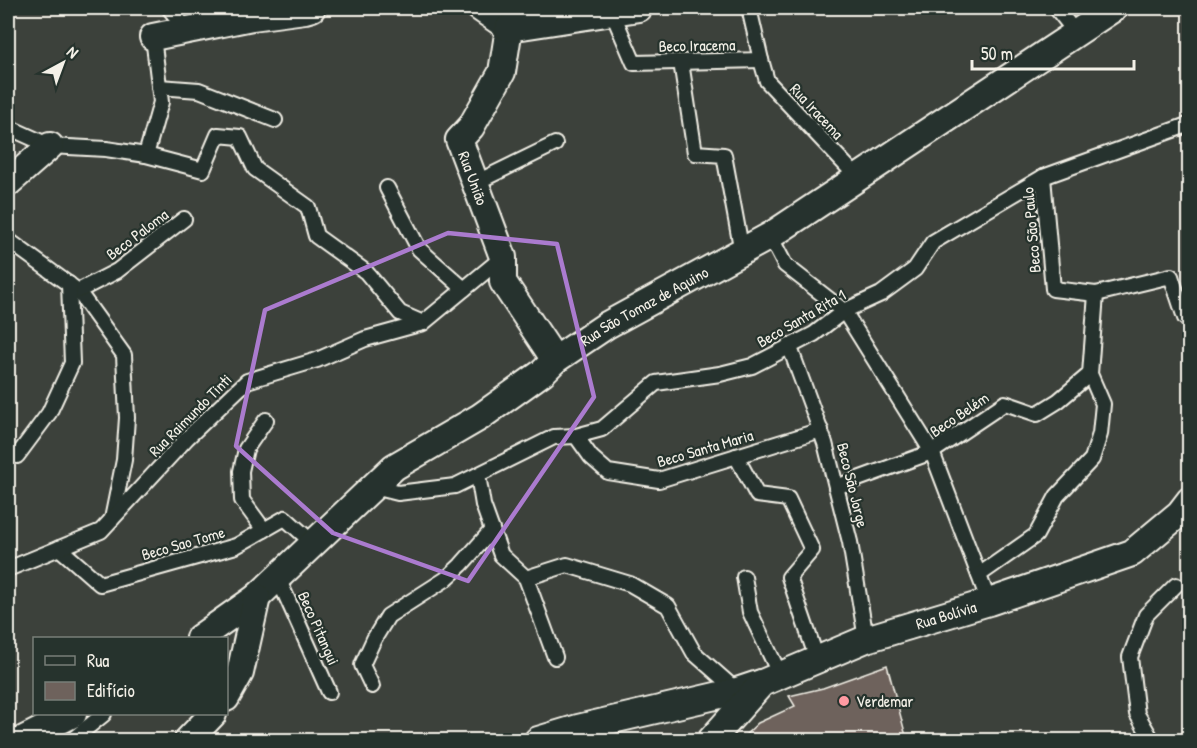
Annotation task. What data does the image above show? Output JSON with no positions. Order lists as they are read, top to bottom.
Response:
{
  "streets": {
    "street": ["Rua União", "Rua São Tomaz de Aquino", "Rua Bolívia"],
    "lane": [
      "Beco Iracema",
      "Rua Iracema",
      "Beco São Paulo",
      "Beco Paloma",
      "Beco Santa Rita 1",
      "Beco Belém",
      "Rua Raimundo Tinti",
      "Beco Santa Maria",
      "Beco São Jorge",
      "Beco Sao Tome",
      "Beco Pitangui"
    ]
  },
  "crossings": [
    ["Beco Iracema", "Rua Iracema"],
    ["Rua Iracema", "Rua São Tomaz de Aquino"],
    ["Rua União", "Rua São Tomaz de Aquino"],
    ["Rua União", "Rua Raimundo Tinti"],
    ["Beco São Paulo", "Beco Santa Rita 1"],
    ["Rua São Tomaz de Aquino", "Beco Santa Rita 1"],
    ["Rua São Tomaz de Aquino", "Beco Sao Tome"],
    ["Rua São Tomaz de Aquino", "Beco Pitangui"],
    ["Beco Santa Rita 1", "Beco Santa Maria"],
    ["Beco Santa Rita 1", "Beco São Jorge"],
    ["Beco Belém", "Beco São Jorge"],
    ["Rua Raimundo Tinti", "Beco Sao Tome"],
    ["Beco Santa Maria", "Beco São Jorge"],
    ["Beco São Jorge", "Rua Bolívia"]
  ],
  "places": ["Verdemar"],
  "legend": ["Rua", "Edifício"],
  "scale_bar": "50 m",
  "north": "top right"
}
